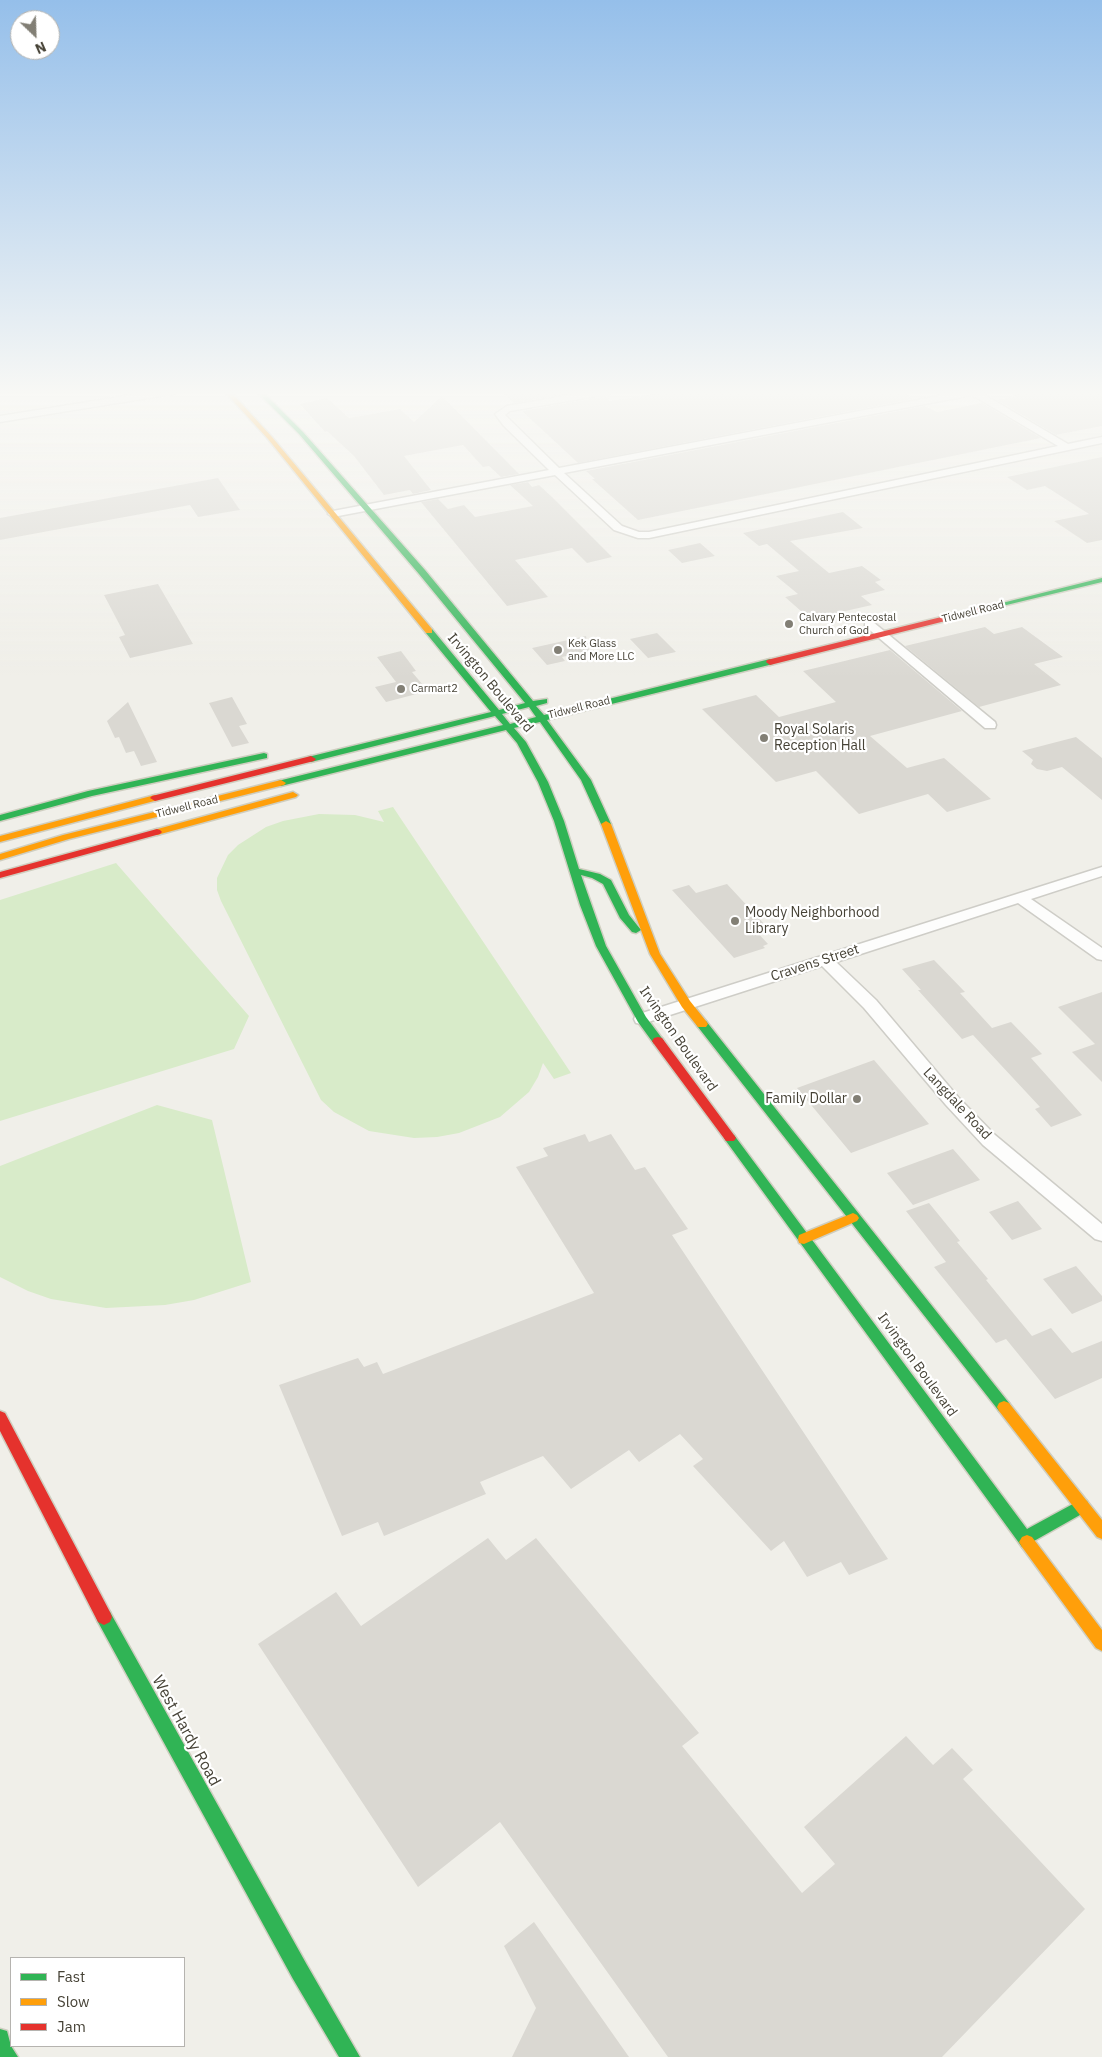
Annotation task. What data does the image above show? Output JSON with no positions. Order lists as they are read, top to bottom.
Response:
{
  "streets": {
    "main road": ["Tidwell Road", "Irvington Boulevard", "West Hardy Road"],
    "street": ["Cravens Street", "Langdale Road"]
  },
  "crossings": [
    ["Tidwell Road", "Irvington Boulevard"],
    ["Irvington Boulevard", "Cravens Street"],
    ["Cravens Street", "Langdale Road"]
  ],
  "places": [
    "Calvary Pentecostal Church of God",
    "Kek Glass and More LLC",
    "Carmart2",
    "Royal Solaris Reception Hall",
    "Moody Neighborhood Library",
    "Family Dollar"
  ],
  "legend": ["Fast", "Slow", "Jam"],
  "north": "bottom right"
}
